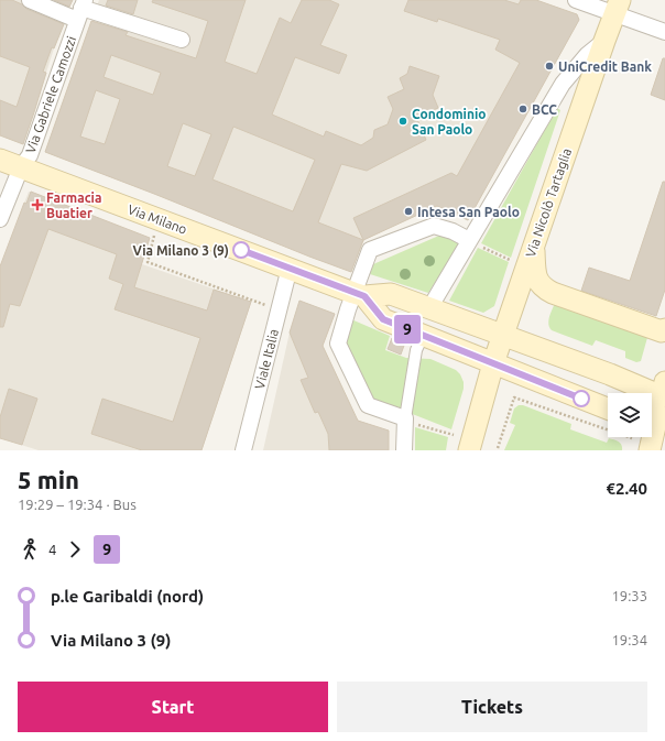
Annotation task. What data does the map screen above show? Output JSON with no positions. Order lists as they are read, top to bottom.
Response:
{
  "streets": {
    "main road": ["Via Nicolò Tartaglia", "Via Milano"],
    "street": ["Via Gabriele Camozzi", "Viale Italia"]
  },
  "crossings": [
    ["Via Gabriele Camozzi", "Via Milano"],
    ["Via Nicolò Tartaglia", "Via Milano"],
    ["Via Milano", "Viale Italia"]
  ],
  "places": {
    "other": [
      "UniCredit Bank",
      "BCC",
      "Condominio San Paolo",
      "Intesa San Paolo",
      "Via Milano 3 (9)"
    ],
    "health": ["Farmacia Buatier"]
  },
  "lines": ["bus line 9"],
  "page": {
    "on_map": "9",
    "heading": ["5 min", "19:29 – 19:34 · Bus", "€2.40"],
    "legs": ["4", "9"],
    "list": [
      {
        "name": "p.le Garibaldi (nord)",
        "value": "19:33"
      },
      {
        "name": "Via Milano 3 (9)",
        "value": "19:34"
      }
    ],
    "buttons": ["Start", "Tickets"]
  }
}
